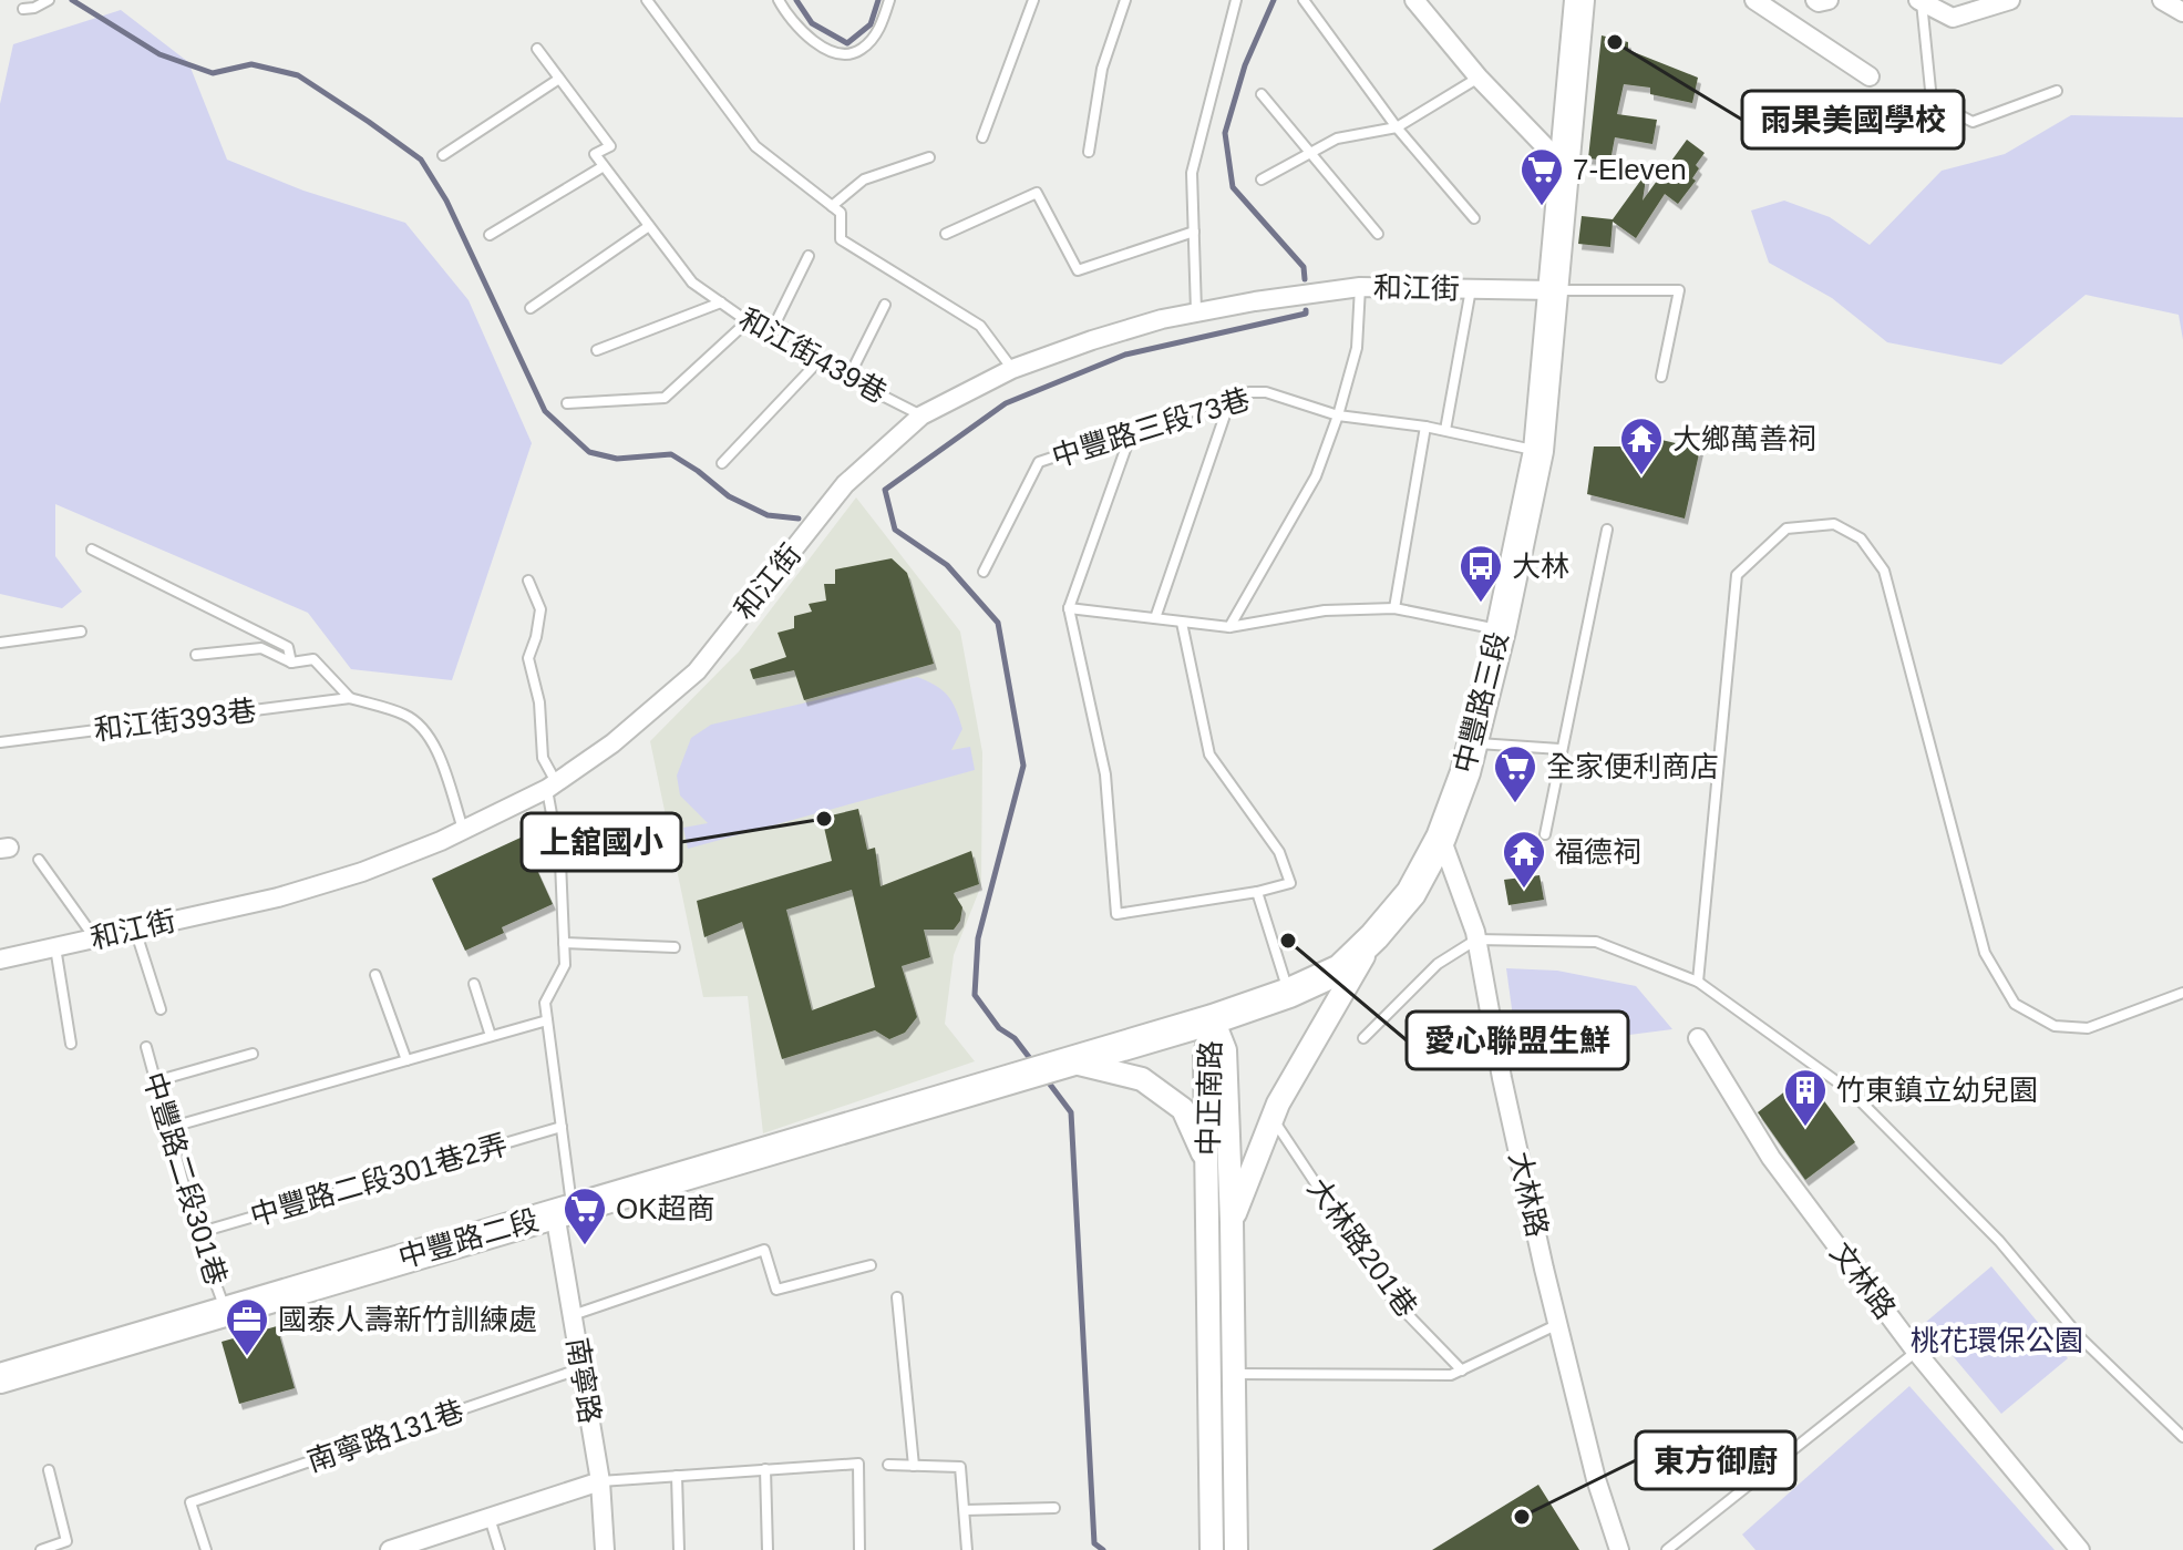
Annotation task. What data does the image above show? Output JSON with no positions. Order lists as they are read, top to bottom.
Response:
{
  "streets": {
    "main road": ["中豐路三段", "中豐路二段"],
    "street": [
      "和江街",
      "中正南路",
      "大林路",
      "文林路",
      "南寧路"
    ],
    "lane": [
      "和江街439巷",
      "中豐路三段73巷",
      "和江街393巷",
      "中豐路二段301巷",
      "中豐路二段301巷2弄",
      "大林路201巷",
      "南寧路131巷"
    ]
  },
  "crossings": [
    ["和江街", "和江街439巷"],
    ["和江街", "中豐路三段"],
    ["和江街", "和江街393巷"],
    ["中豐路三段73巷", "中豐路三段"],
    ["中豐路三段", "中正南路"],
    ["中豐路三段", "大林路"],
    ["中豐路二段301巷", "中豐路二段301巷2弄"],
    ["中豐路二段301巷", "中豐路二段"],
    ["中豐路二段", "南寧路"],
    ["南寧路", "南寧路131巷"]
  ],
  "parks": ["桃花環保公園"],
  "places": {
    "other": [
      "雨果美國學校",
      "上舘國小",
      "愛心聯盟生鮮",
      "東方御廚"
    ],
    "supermarket": ["7-Eleven", "全家便利商店", "OK超商"],
    "temple": ["大鄉萬善祠", "福德祠"],
    "bus stop": ["大林"],
    "building": ["竹東鎮立幼兒園"],
    "office": ["國泰人壽新竹訓練處"]
  }
}
